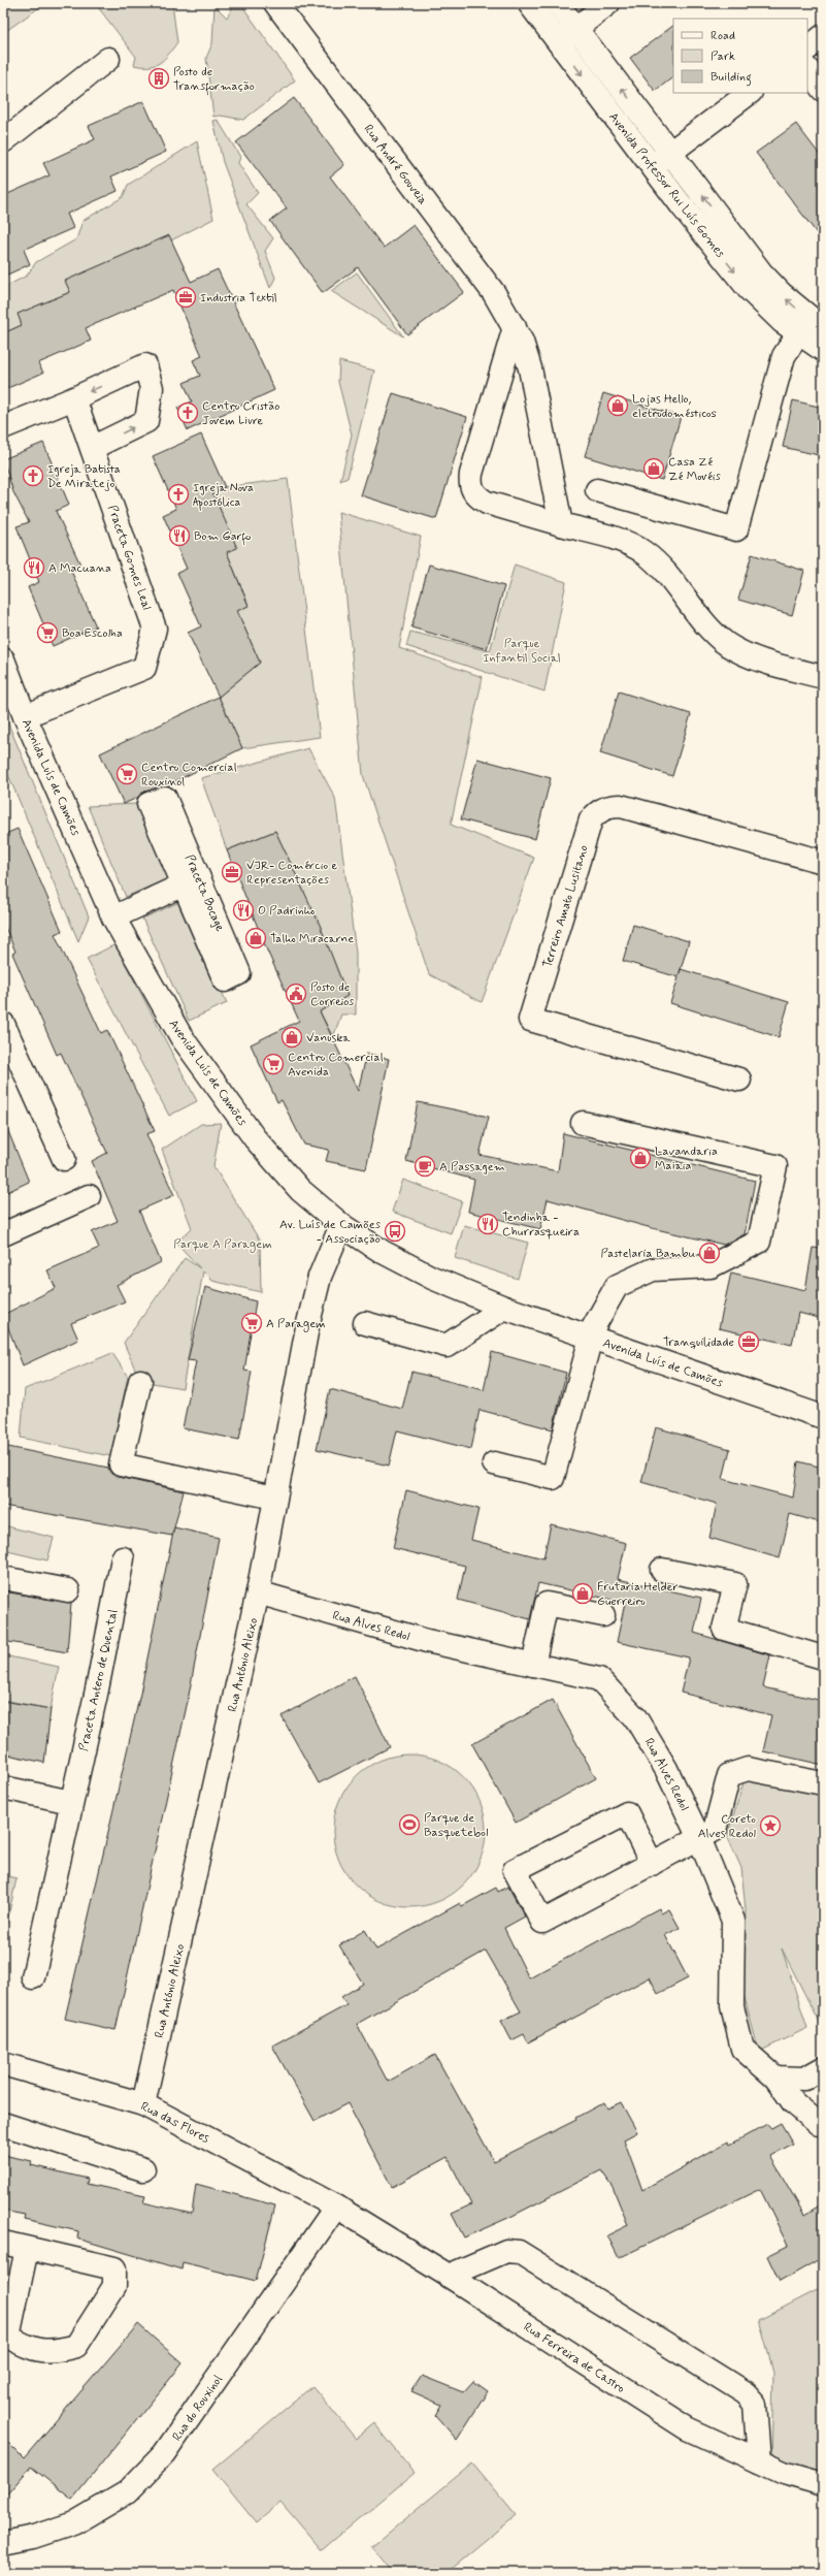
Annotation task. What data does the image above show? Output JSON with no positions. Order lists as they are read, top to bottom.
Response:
{
  "streets": {
    "street": [
      "Rua André Gouveia",
      "Avenida Professor Rui Luís Gomes",
      "Praceta Gomes Leal",
      "Avenida Luís de Camões",
      "Praceta Bocage",
      "Terreiro Amato Lusitano",
      "Rua Alves Redol",
      "Rua António Aleixo",
      "Praceta Antero de Quental",
      "Rua das Flores",
      "Rua Ferreira de Castro",
      "Rua do Rouxinol"
    ]
  },
  "crossings": [
    ["Praceta Gomes Leal", "Avenida Luís de Camões"],
    ["Avenida Luís de Camões", "Praceta Bocage"],
    ["Avenida Luís de Camões", "Rua António Aleixo"],
    ["Rua Alves Redol", "Rua António Aleixo"],
    ["Rua António Aleixo", "Rua das Flores"],
    ["Rua das Flores", "Rua Ferreira de Castro"],
    ["Rua das Flores", "Rua do Rouxinol"],
    ["Rua Ferreira de Castro", "Rua do Rouxinol"]
  ],
  "parks": ["Parque Infantil Social", "Parque A Paragem"],
  "places": {
    "building": ["Posto de Transformação"],
    "office": ["Industria Textil", "VJR- Comércio e Representações", "Tranquilidade"],
    "shop": [
      "Lojas Hello, eletrodomésticos",
      "Casa Zé Zé Movéis",
      "Talho Miracarne",
      "Vanuska",
      "Lavandaria Maiaia",
      "Pastelaria Bambu",
      "Frutaria Helder Guerreiro"
    ],
    "church": ["Centro Cristão Jovem Livre", "Igreja Batista De Miratejo", "Igreja Nova Apostólica"],
    "restaurant": [
      "Bom Garfo",
      "A Macuana",
      "O Padrinho",
      "Tendinha - Churrasqueira"
    ],
    "supermarket": [
      "Boa Escolha",
      "Centro Comercial Rouxinol",
      "Centro Comercial Avenida",
      "A Paragem"
    ],
    "public building": ["Posto de Correios"],
    "cafe": ["A Passagem"],
    "bus stop": ["Av. Luís de Camões - Associação"],
    "sports": ["Parque de Basquetebol"],
    "place": ["Coreto Alves Redol"]
  },
  "legend": ["Road", "Park", "Building"]
}
